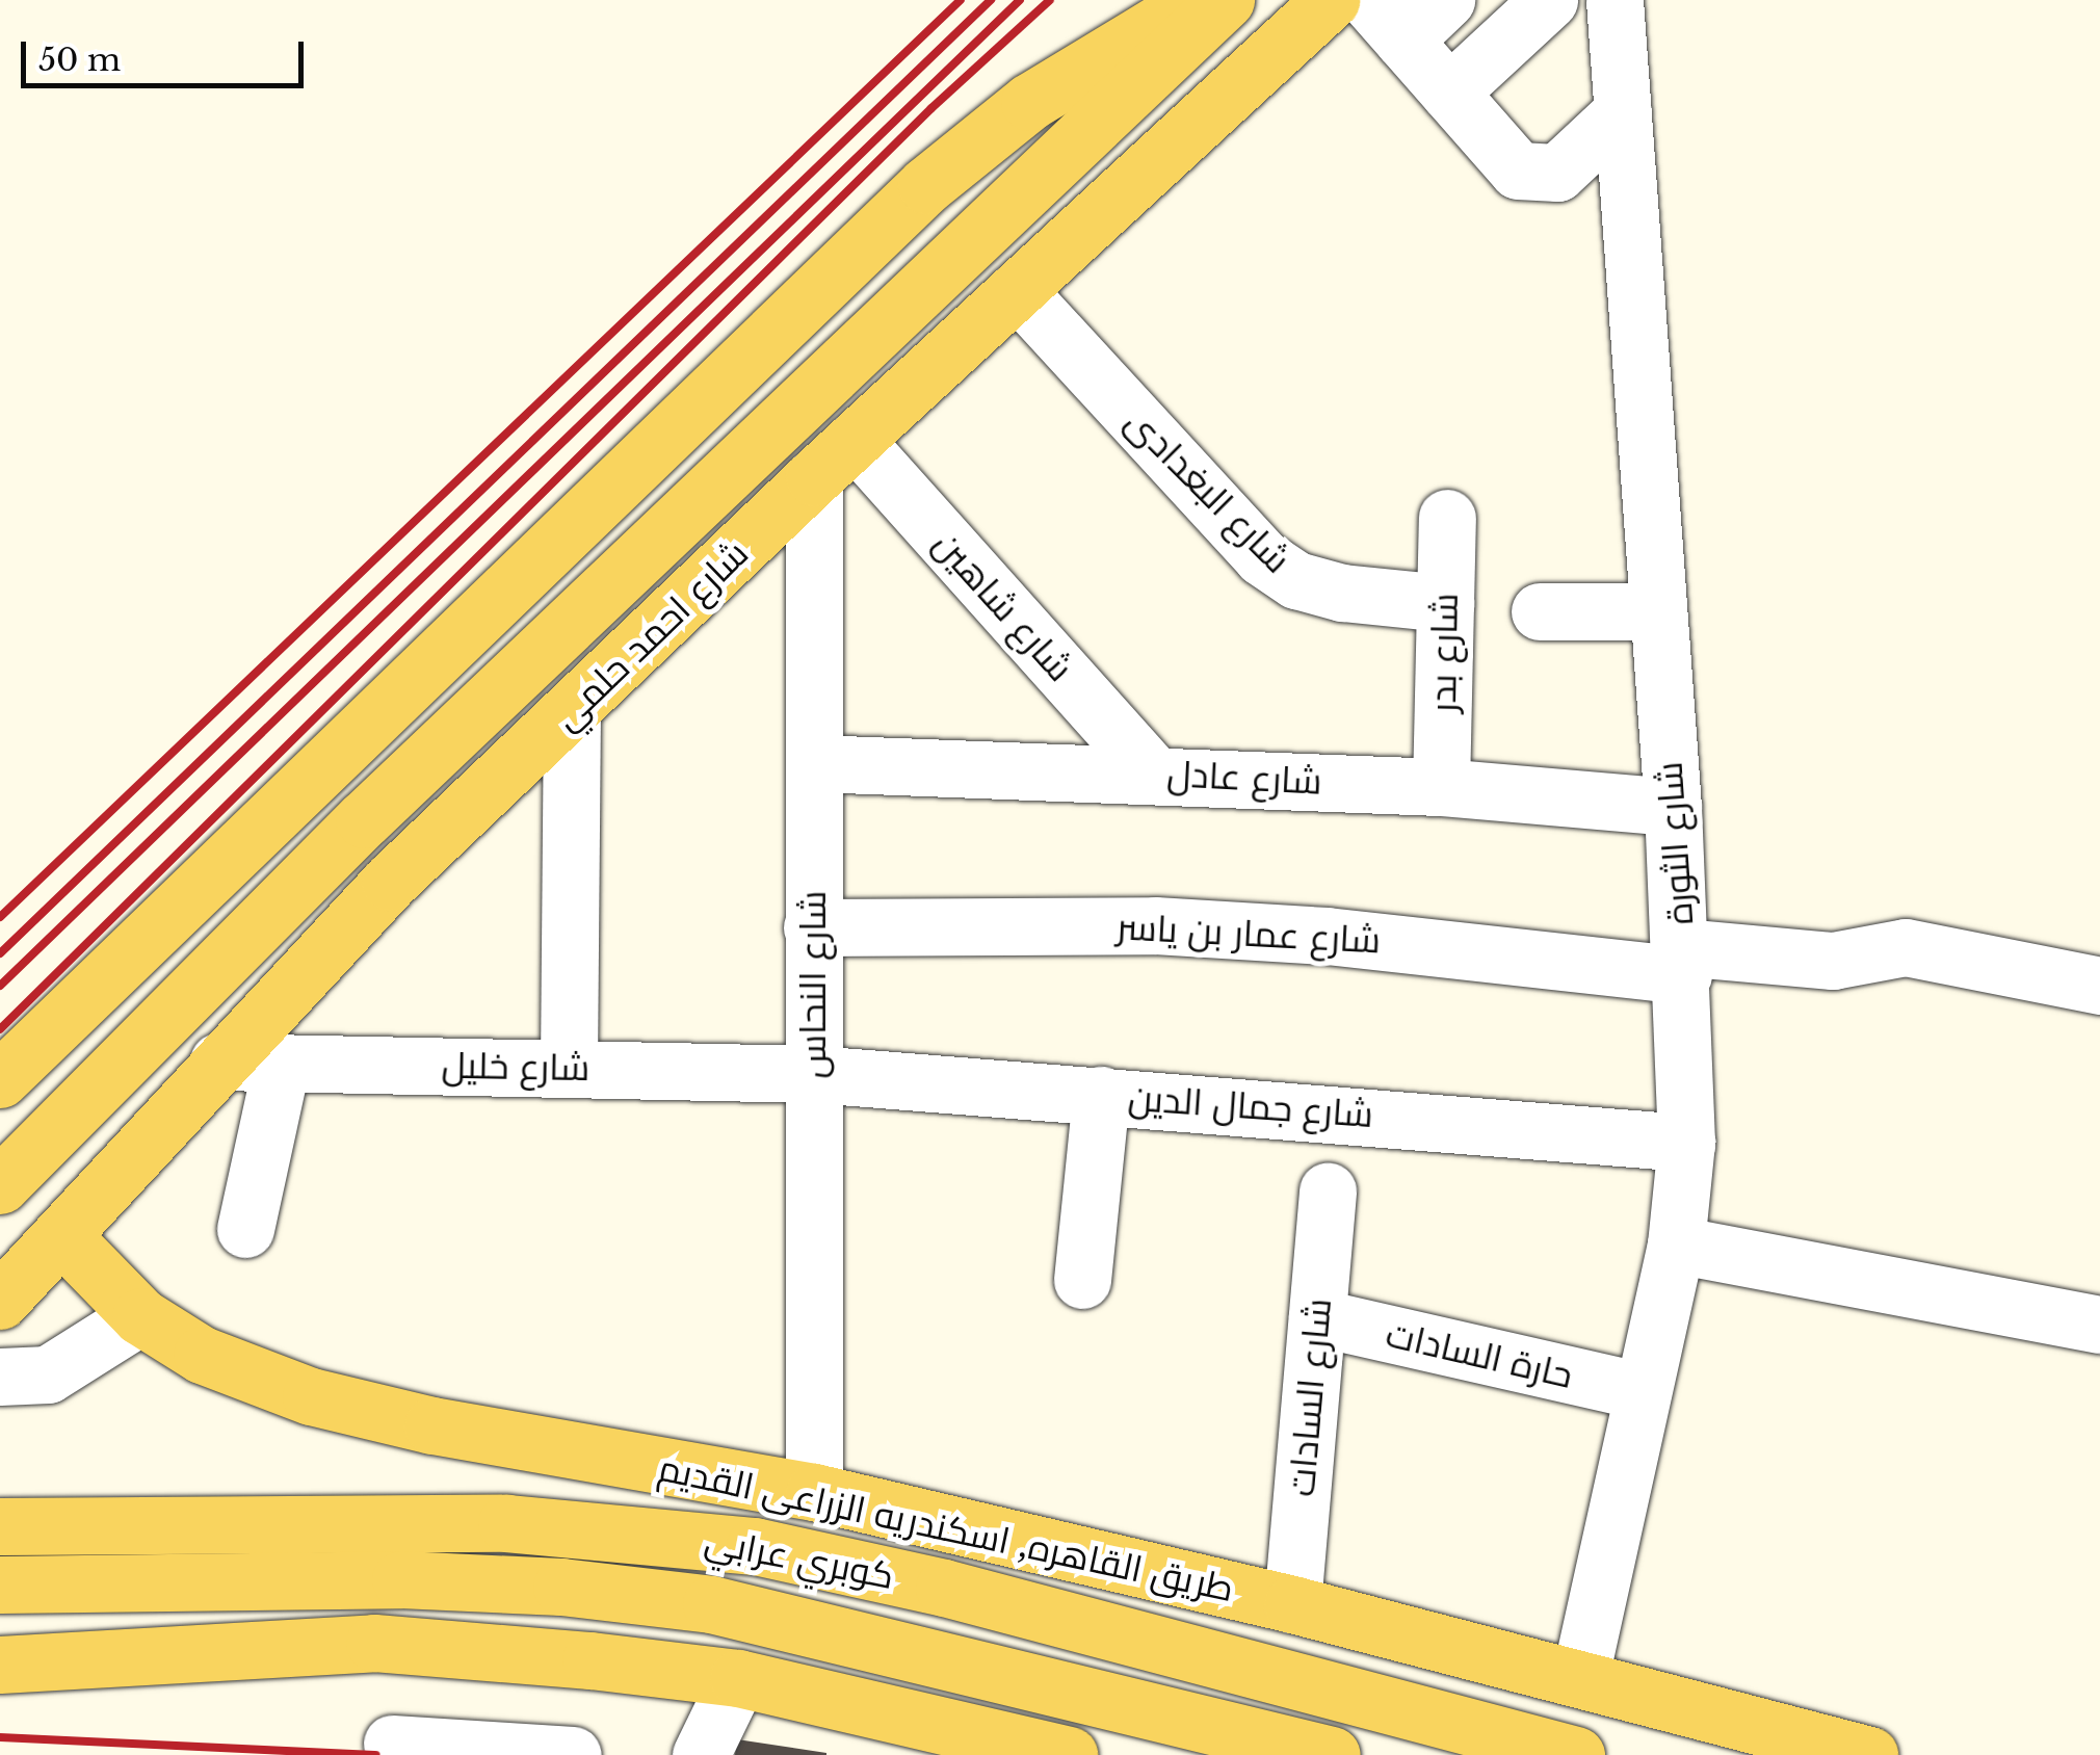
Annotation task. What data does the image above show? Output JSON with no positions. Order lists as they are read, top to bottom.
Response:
{
  "streets": {
    "main road": ["شارع احمد حلمي", "طريق القاهره, اسكندريه الزراعى القديم", "كوبري عرابي"],
    "street": [
      "شارع البغدادى",
      "شارع شاهين",
      "شارع بدر",
      "شارع عادل",
      "شارع الثورة",
      "شارع عمار بن ياسر",
      "شارع النحاس",
      "شارع خليل",
      "شارع جمال الدين",
      "حارة السادات",
      "شارع السادات"
    ]
  },
  "crossings": [
    ["شارع البغدادى", "شارع احمد حلمي"],
    ["شارع البغدادى", "شارع بدر"],
    ["شارع شاهين", "شارع احمد حلمي"],
    ["شارع شاهين", "شارع عادل"],
    ["شارع احمد حلمي", "شارع النحاس"],
    ["شارع احمد حلمي", "شارع خليل"],
    ["شارع احمد حلمي", "طريق القاهره, اسكندريه الزراعى القديم"],
    ["شارع بدر", "شارع عادل"],
    ["شارع عادل", "شارع الثورة"],
    ["شارع عادل", "شارع النحاس"],
    ["شارع الثورة", "شارع عمار بن ياسر"],
    ["شارع الثورة", "شارع جمال الدين"],
    ["شارع الثورة", "حارة السادات"],
    ["شارع الثورة", "طريق القاهره, اسكندريه الزراعى القديم"],
    ["شارع عمار بن ياسر", "شارع النحاس"],
    ["شارع النحاس", "شارع خليل"],
    ["شارع النحاس", "شارع جمال الدين"],
    ["شارع النحاس", "طريق القاهره, اسكندريه الزراعى القديم"],
    ["شارع خليل", "شارع جمال الدين"],
    ["حارة السادات", "شارع السادات"],
    ["شارع السادات", "طريق القاهره, اسكندريه الزراعى القديم"]
  ],
  "scale_bar": "50 m"
}
